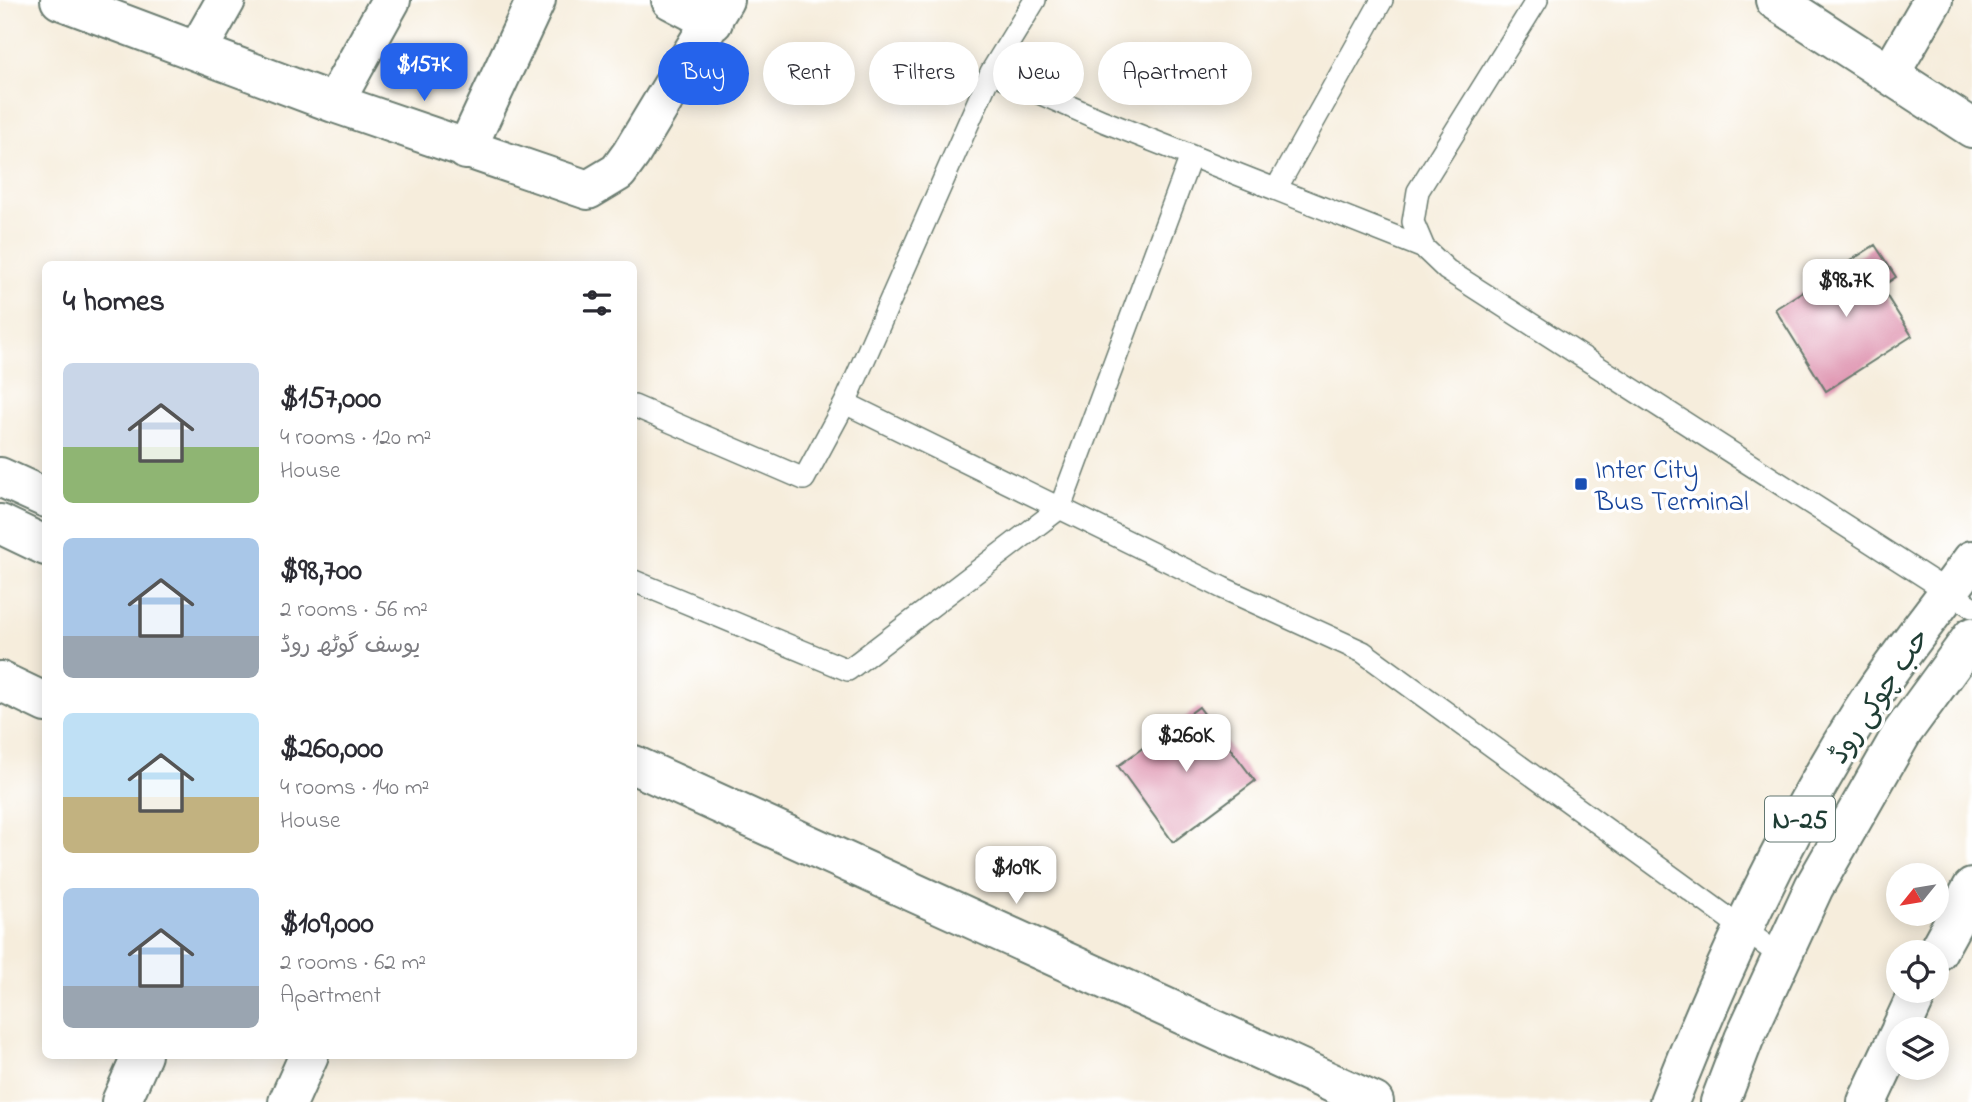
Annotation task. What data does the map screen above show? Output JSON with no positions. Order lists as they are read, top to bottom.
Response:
{
  "streets": {
    "main road": ["حب چوکی روڈ", "N-25"]
  },
  "places": {
    "transit": ["Inter City Bus Terminal"]
  },
  "north": "bottom left",
  "page": {
    "chip": [
      "Buy",
      "Rent",
      "Filters",
      "New",
      "Apartment"
    ],
    "price": [
      "$157K",
      "$98.7K",
      "$260K",
      "$109K"
    ],
    "heading": "4 homes",
    "list": [
      {
        "name": "$157,000",
        "note": "4 rooms · 120 m² · House"
      },
      {
        "name": "$98,700",
        "note": "2 rooms · 56 m² · یوسف گوٹھ روڈ"
      },
      {
        "name": "$260,000",
        "note": "4 rooms · 140 m² · House"
      },
      {
        "name": "$109,000",
        "note": "2 rooms · 62 m² · Apartment"
      }
    ]
  }
}
